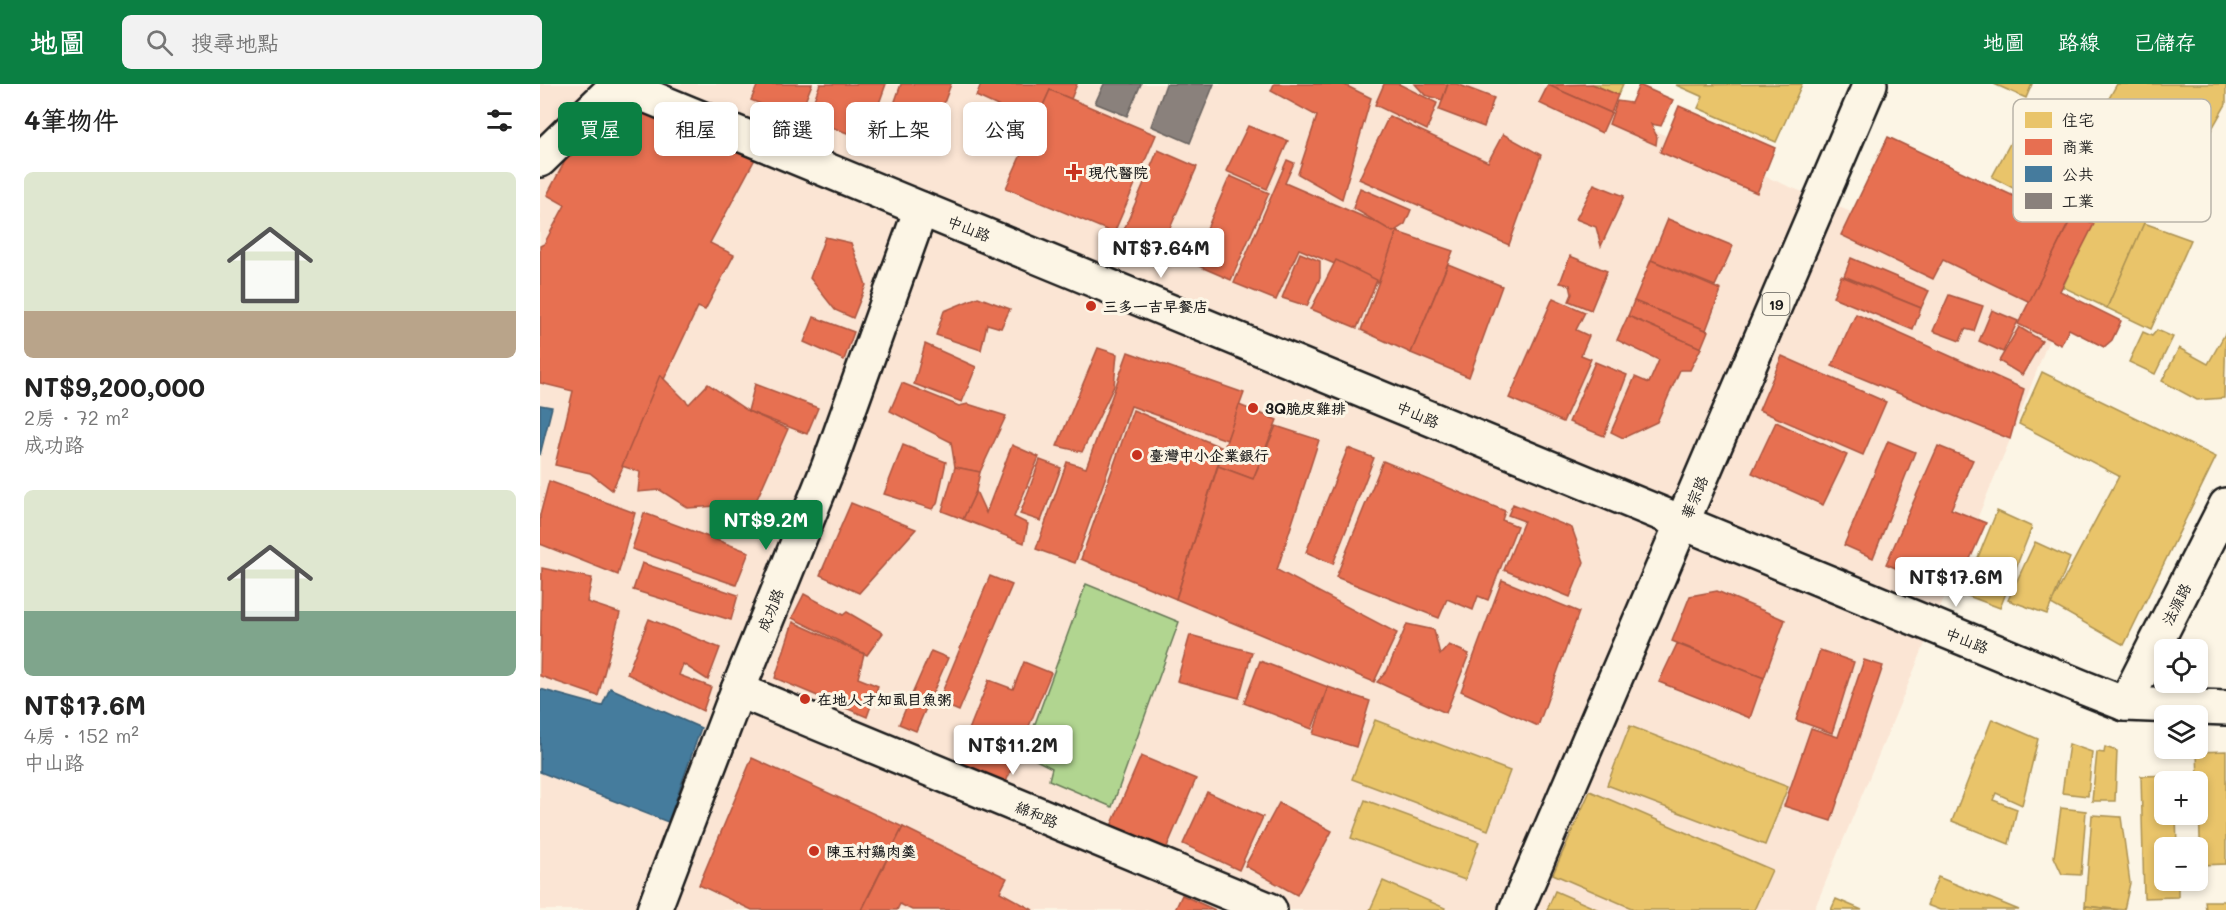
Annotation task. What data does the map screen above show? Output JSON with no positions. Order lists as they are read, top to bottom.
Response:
{
  "streets": {
    "main road": [
      "中山路",
      "19",
      "華宗路",
      "法源路",
      "成功路",
      "綿和路"
    ]
  },
  "crossings": [
    ["中山路", "華宗路"],
    ["中山路", "法源路"],
    ["中山路", "成功路"],
    ["成功路", "綿和路"]
  ],
  "places": {
    "health": ["現代醫院"],
    "other": [
      "三多一吉早餐店",
      "3Q脆皮雞排",
      "臺灣中小企業銀行",
      "在地人才知虱目魚粥",
      "陳玉村鷄肉羮"
    ]
  },
  "legend": [
    "住宅",
    "商業",
    "公共",
    "工業"
  ],
  "page": {
    "header": "地圖",
    "search": "搜尋地點",
    "nav": ["地圖", "路線", "已儲存"],
    "heading": "4筆物件",
    "chip": [
      "買屋",
      "租屋",
      "篩選",
      "新上架",
      "公寓"
    ],
    "list": [
      {
        "name": "NT$9,200,000",
        "note": "2房 · 72 m² · 成功路"
      },
      {
        "name": "NT$17.6M",
        "note": "4房 · 152 m² · 中山路"
      }
    ],
    "price": [
      "NT$7.64M",
      "NT$9.2M",
      "NT$17.6M",
      "NT$11.2M"
    ],
    "map_buttons": ["+", "−"]
  }
}
